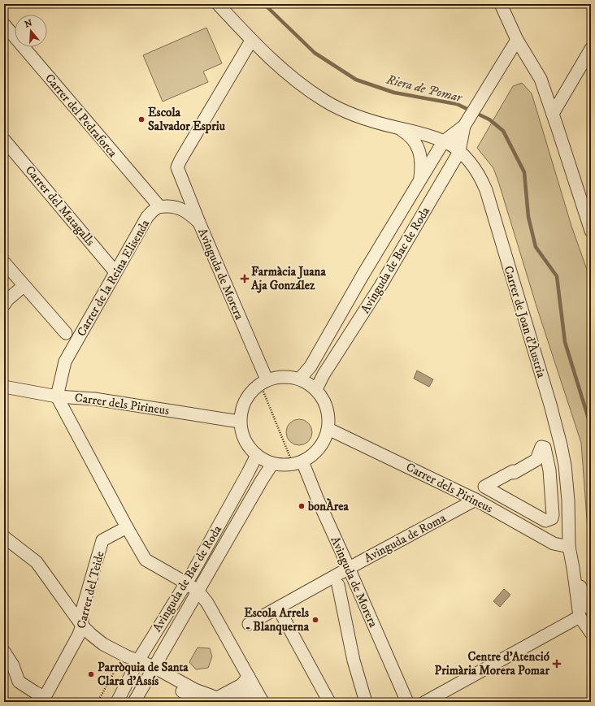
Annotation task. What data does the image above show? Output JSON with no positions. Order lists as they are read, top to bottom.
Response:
{
  "streets": {
    "street": [
      "Carrer del Pedraforca",
      "Carrer del Matagalls",
      "Avinguda de Bac de Roda",
      "Avinguda de Morera",
      "Carrer de la Reina Elisenda",
      "Carrer de Joan d'Àustria",
      "Carrer dels Pirineus",
      "Avinguda de Roma",
      "Carrer del Teide"
    ]
  },
  "crossings": [
    ["Carrer del Pedraforca", "Carrer de la Reina Elisenda"],
    ["Carrer del Matagalls", "Carrer de la Reina Elisenda"],
    ["Avinguda de Bac de Roda", "Avinguda de Morera"],
    ["Avinguda de Bac de Roda", "Carrer de Joan d'Àustria"],
    ["Avinguda de Bac de Roda", "Carrer dels Pirineus"],
    ["Avinguda de Morera", "Carrer de Joan d'Àustria"],
    ["Avinguda de Morera", "Carrer dels Pirineus"],
    ["Avinguda de Morera", "Avinguda de Roma"],
    ["Carrer de la Reina Elisenda", "Carrer dels Pirineus"],
    ["Carrer de Joan d'Àustria", "Carrer dels Pirineus"],
    ["Carrer dels Pirineus", "Avinguda de Roma"]
  ],
  "water": ["Riera de Pomar"],
  "places": {
    "other": [
      "Escola Salvador Espriu",
      "bonÀrea",
      "Escola Arrels - Blanquerna",
      "Parròquia de Santa Clara d'Assís"
    ],
    "health": ["Farmàcia Juana Aja González", "Centre d'Atenció Primària Morera Pomar"]
  },
  "north": "top"
}
